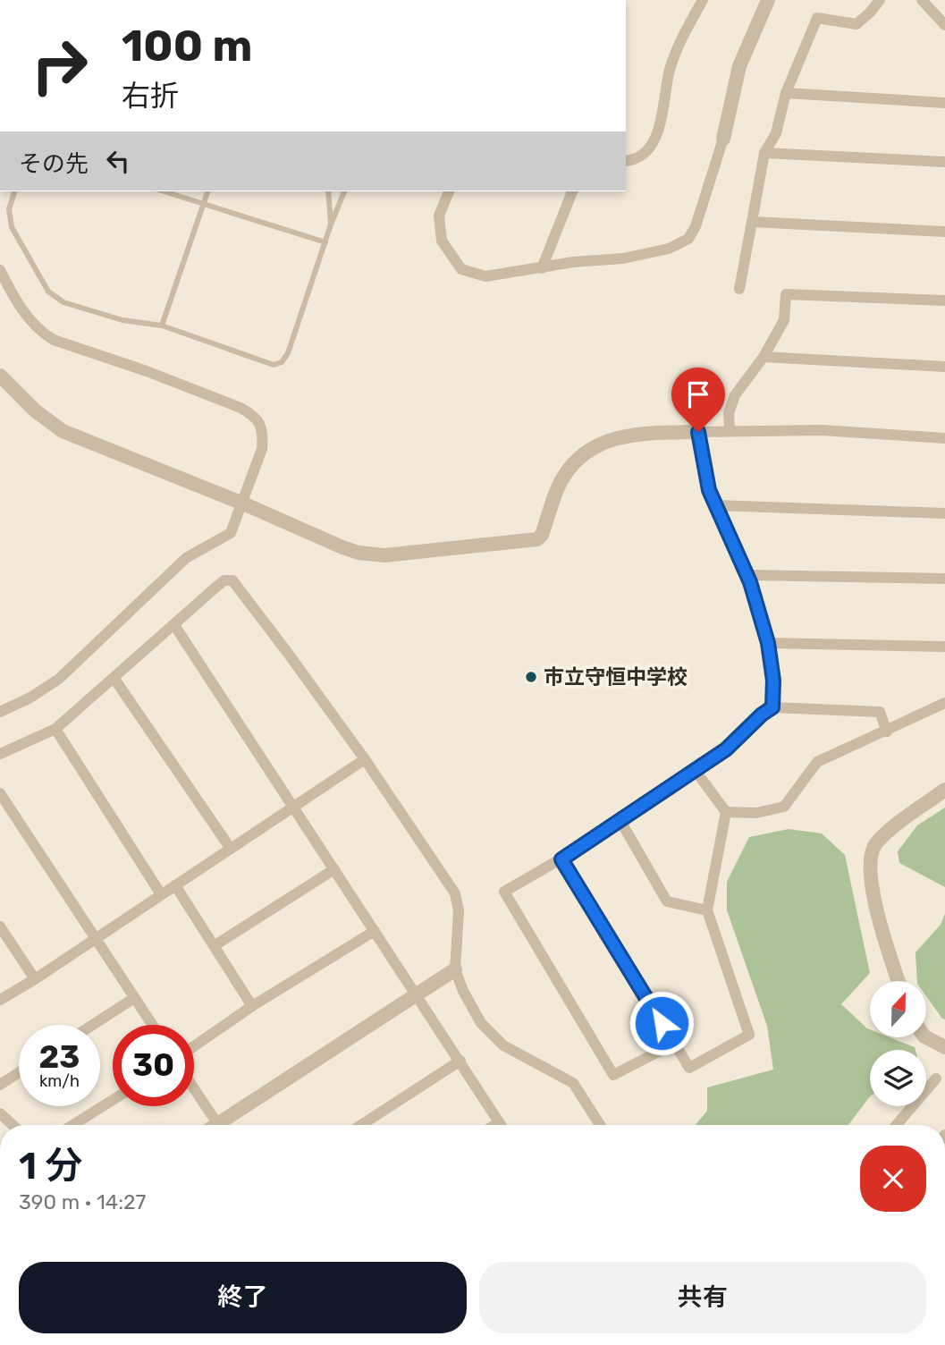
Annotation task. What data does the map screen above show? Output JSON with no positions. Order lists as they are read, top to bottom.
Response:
{
  "places": ["市立守恒中学校"],
  "north": "top",
  "page": {
    "turn": ["100 m", "右折"],
    "then": "その先",
    "speed": "23 km/h",
    "limit": "30",
    "heading": ["1 分", "390 m · 14:27"],
    "buttons": ["終了", "共有"]
  }
}
